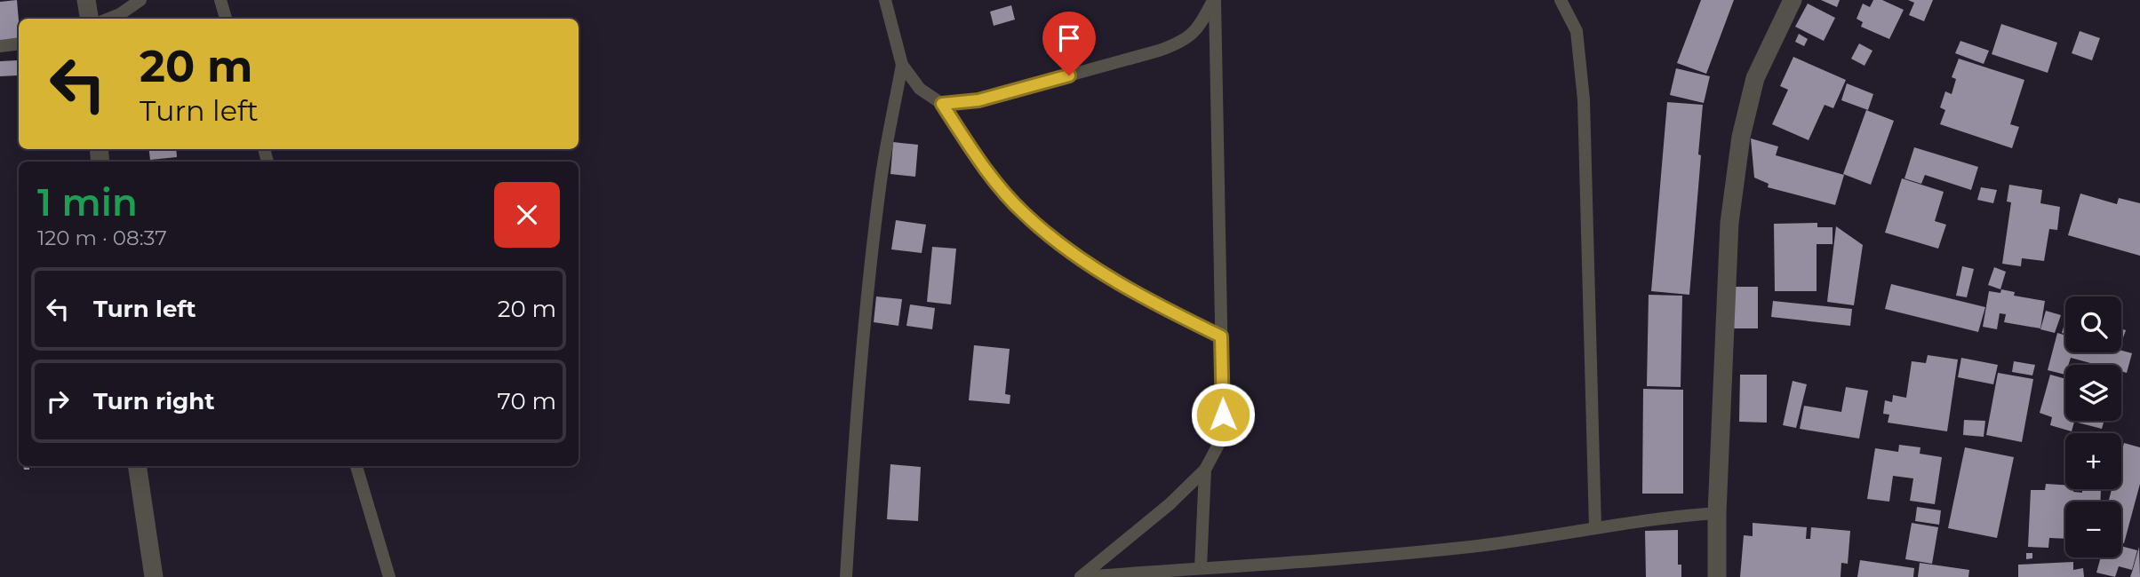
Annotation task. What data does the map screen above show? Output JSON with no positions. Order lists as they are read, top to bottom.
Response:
{
  "page": {
    "turn": ["20 m", "Turn left"],
    "heading": ["1 min", "120 m · 08:37"],
    "list": [
      {
        "name": "Turn left",
        "value": "20 m"
      },
      {
        "name": "Turn right",
        "value": "70 m"
      }
    ],
    "map_buttons": ["+", "−"]
  }
}
